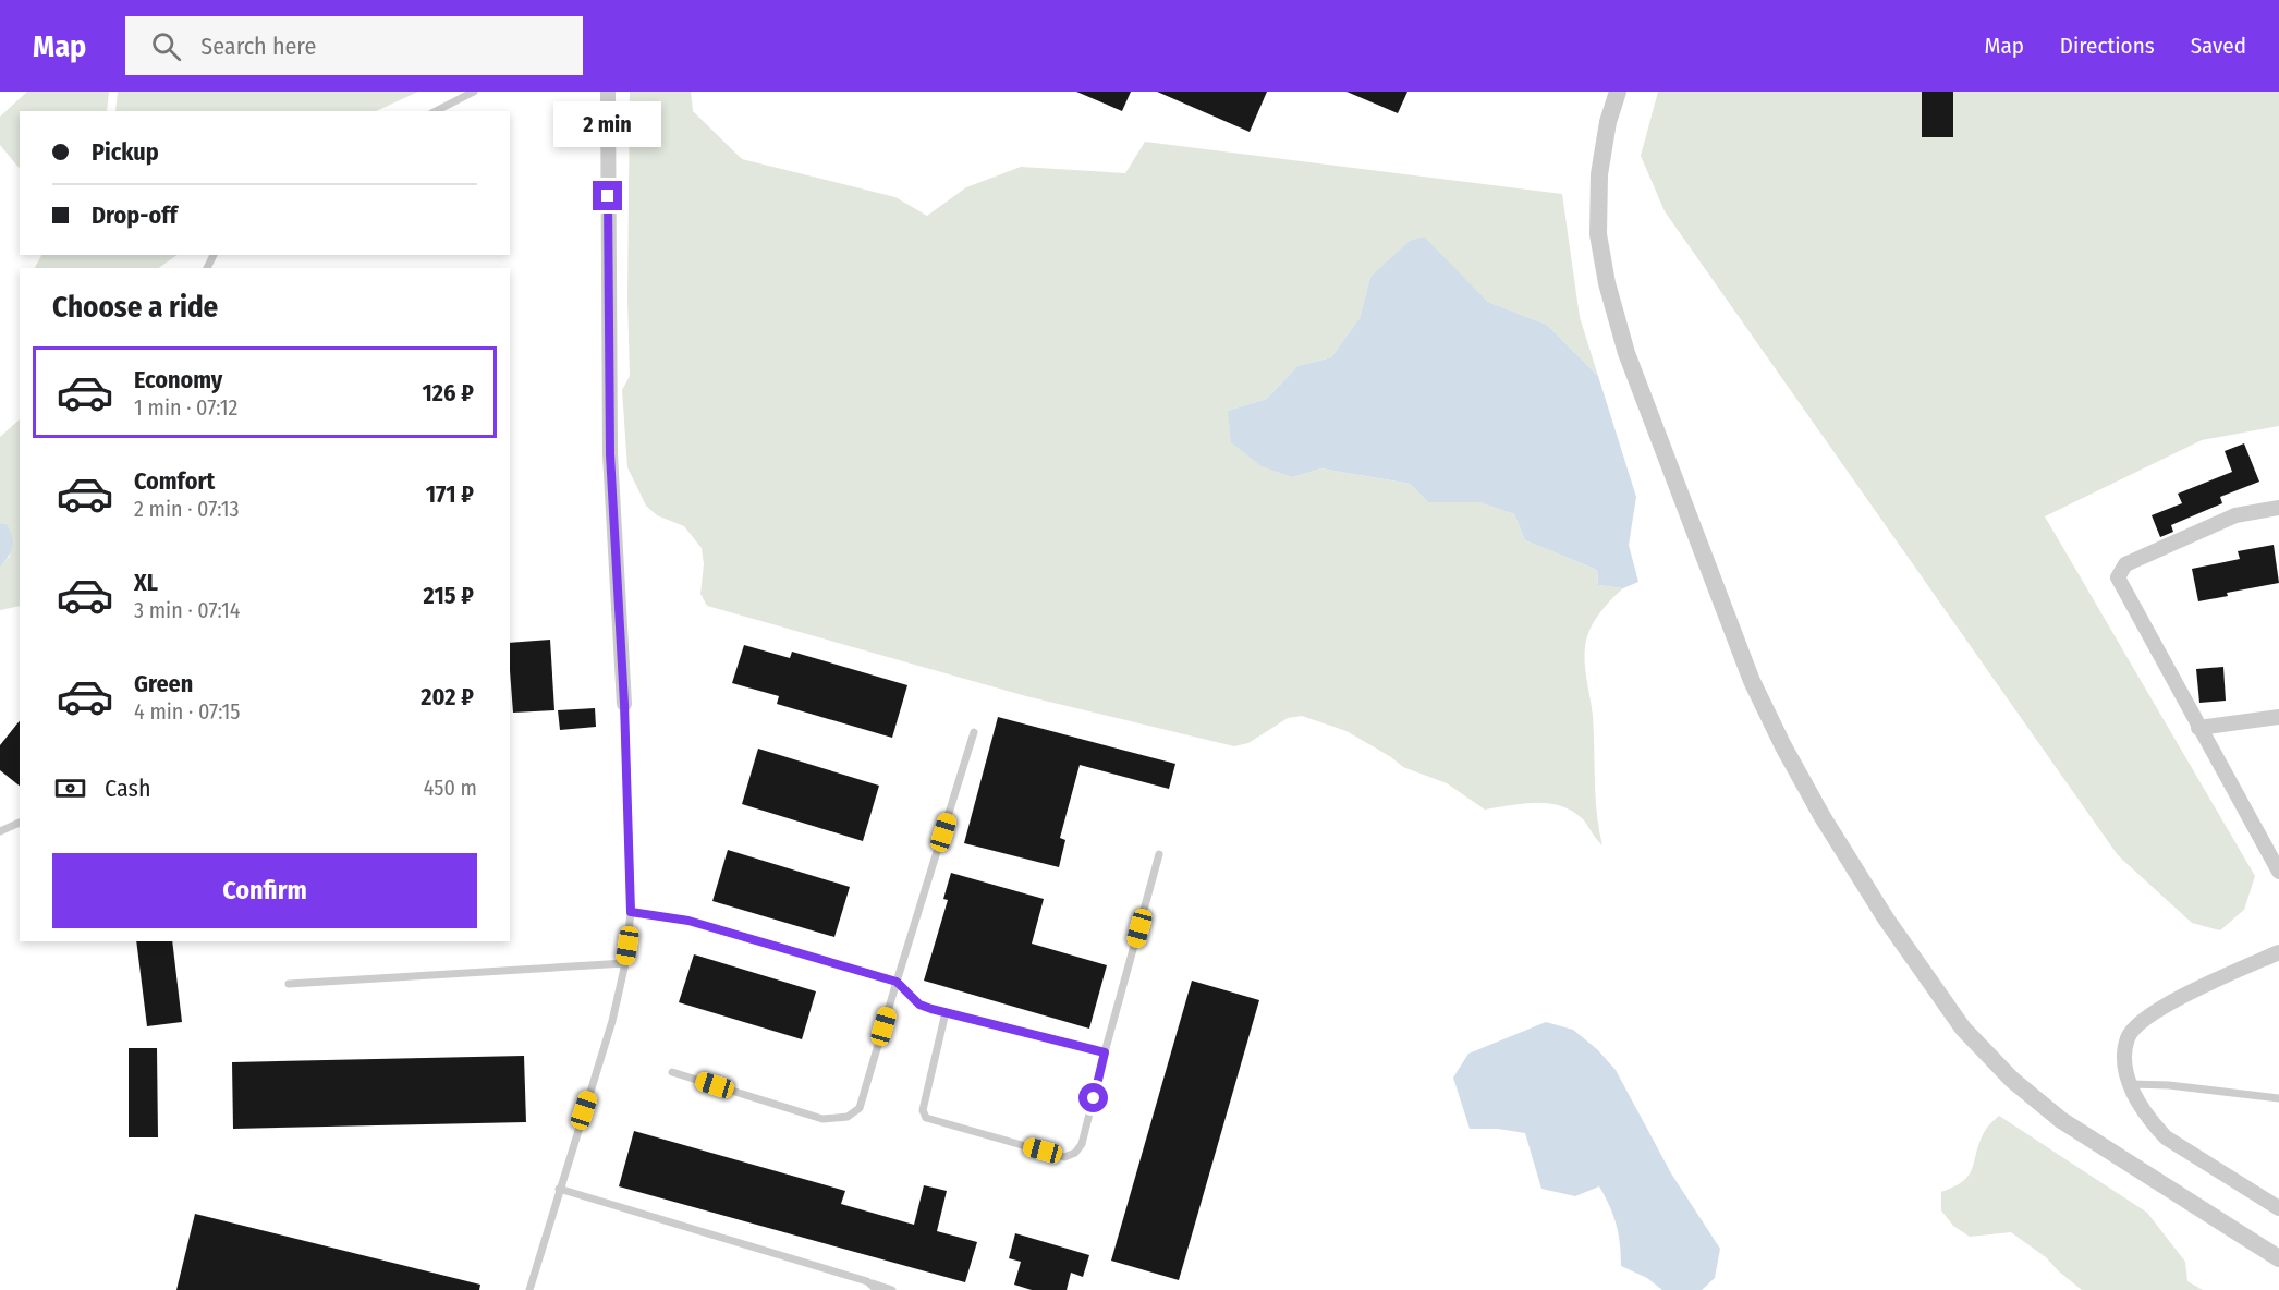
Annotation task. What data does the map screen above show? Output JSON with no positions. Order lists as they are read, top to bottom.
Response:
{
  "page": {
    "header": "Map",
    "search": "Search here",
    "nav": ["Map", "Directions", "Saved"],
    "bubble": "2 min",
    "banner": ["Pickup", "Drop-off"],
    "heading": "Choose a ride",
    "list": [
      {
        "name": "Economy",
        "note": "1 min · 07:12",
        "value": "126 ₽"
      },
      {
        "name": "Comfort",
        "note": "2 min · 07:13",
        "value": "171 ₽"
      },
      {
        "name": "XL",
        "note": "3 min · 07:14",
        "value": "215 ₽"
      },
      {
        "name": "Green",
        "note": "4 min · 07:15",
        "value": "202 ₽"
      }
    ],
    "pay": ["Cash", "450 m"],
    "buttons": "Confirm"
  }
}
